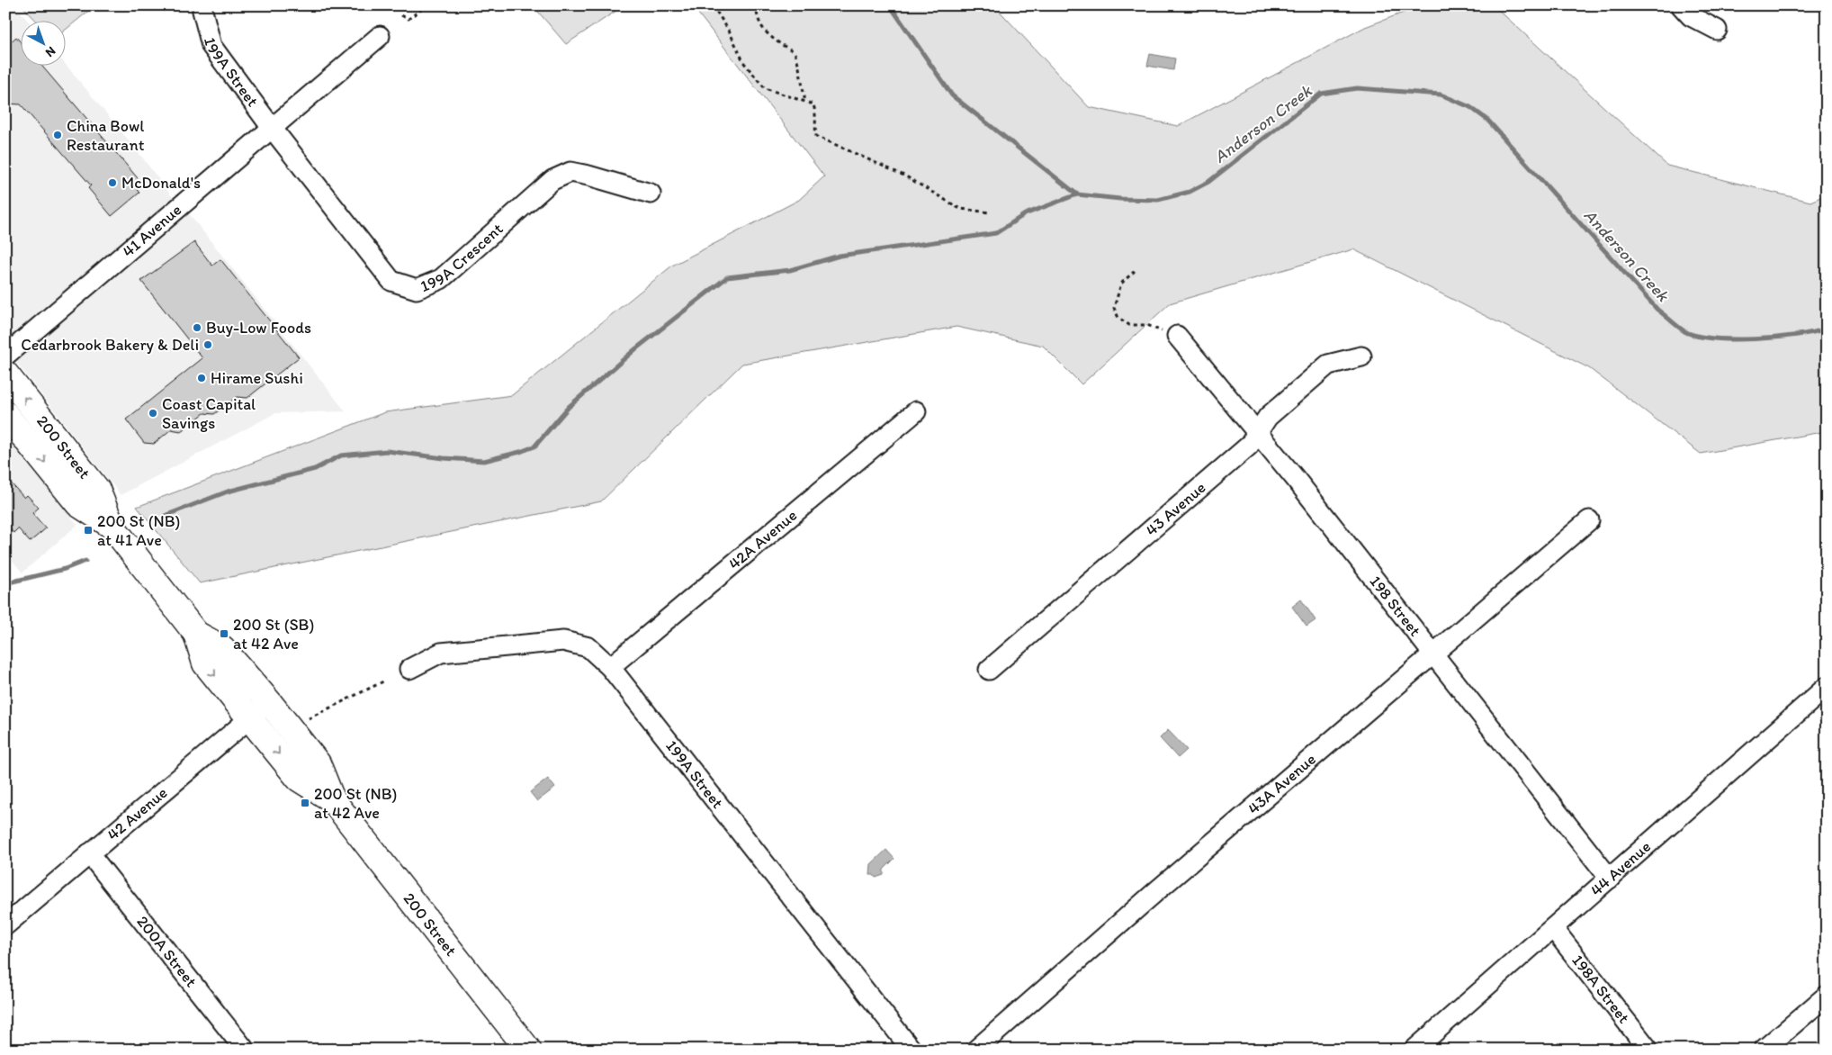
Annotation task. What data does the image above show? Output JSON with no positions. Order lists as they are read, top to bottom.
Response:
{
  "streets": {
    "main road": ["200 Street"],
    "street": [
      "199A Street",
      "41 Avenue",
      "199A Crescent",
      "43 Avenue",
      "42A Avenue",
      "198 Street",
      "43A Avenue",
      "42 Avenue",
      "44 Avenue",
      "200A Street",
      "198A Street"
    ]
  },
  "crossings": [
    ["199A Street", "41 Avenue"],
    ["199A Street", "199A Crescent"],
    ["199A Street", "42A Avenue"],
    ["41 Avenue", "199A Crescent"],
    ["200 Street", "42 Avenue"],
    ["43 Avenue", "198 Street"],
    ["198 Street", "43A Avenue"],
    ["198 Street", "44 Avenue"],
    ["42 Avenue", "200A Street"],
    ["44 Avenue", "198A Street"]
  ],
  "water": ["Anderson Creek"],
  "places": {
    "other": [
      "China Bowl Restaurant",
      "McDonald's",
      "Buy-Low Foods",
      "Cedarbrook Bakery & Deli",
      "Hirame Sushi",
      "Coast Capital Savings"
    ],
    "transit": ["200 St (NB) at 41 Ave", "200 St (SB) at 42 Ave", "200 St (NB) at 42 Ave"]
  },
  "north": "bottom right"
}
